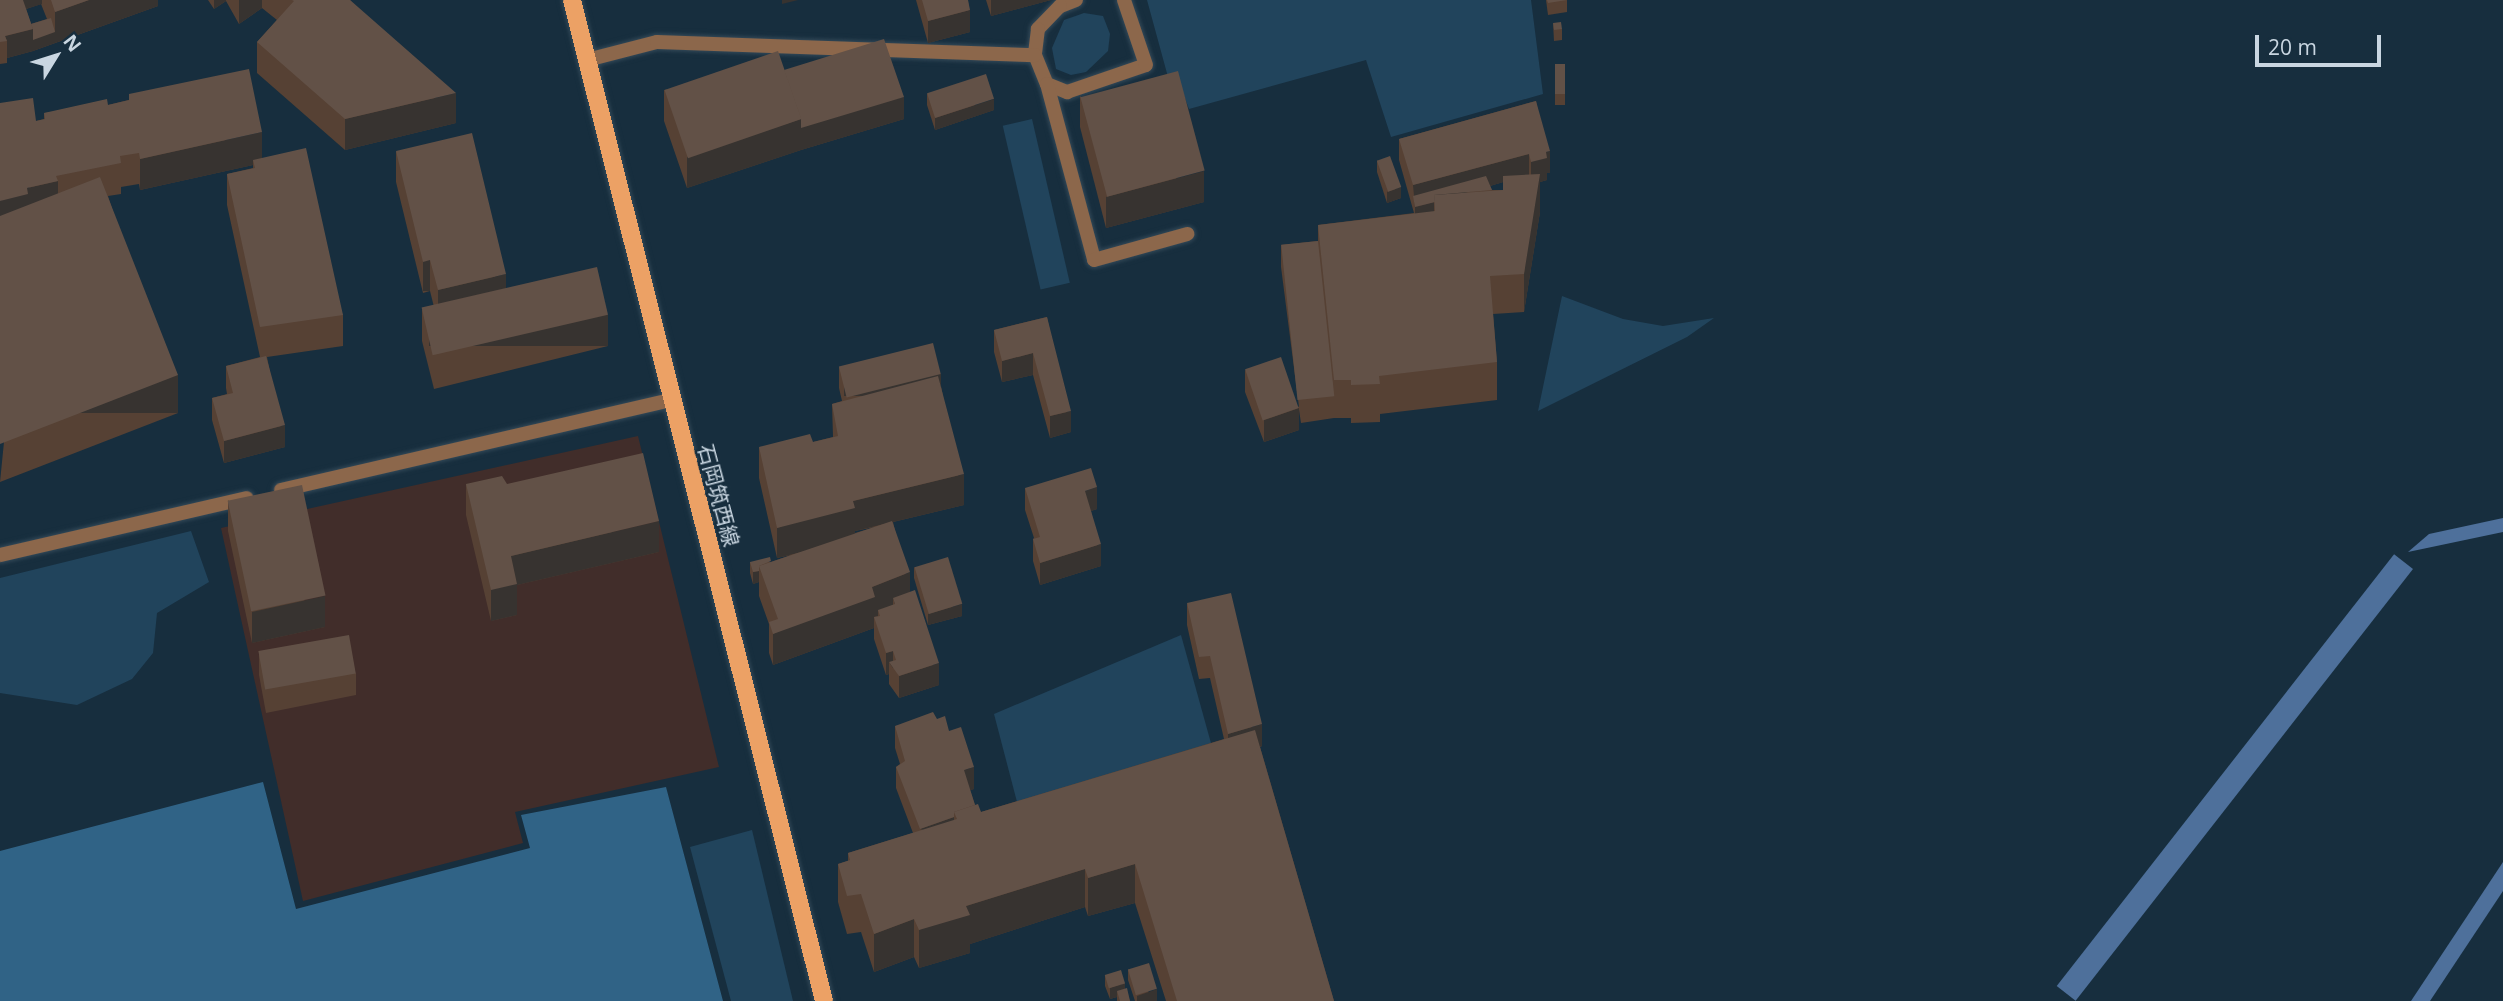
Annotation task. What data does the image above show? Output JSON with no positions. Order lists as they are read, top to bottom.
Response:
{
  "streets": {
    "main road": ["石岡筑西線"]
  },
  "scale_bar": "20 m",
  "north": "top right"
}
